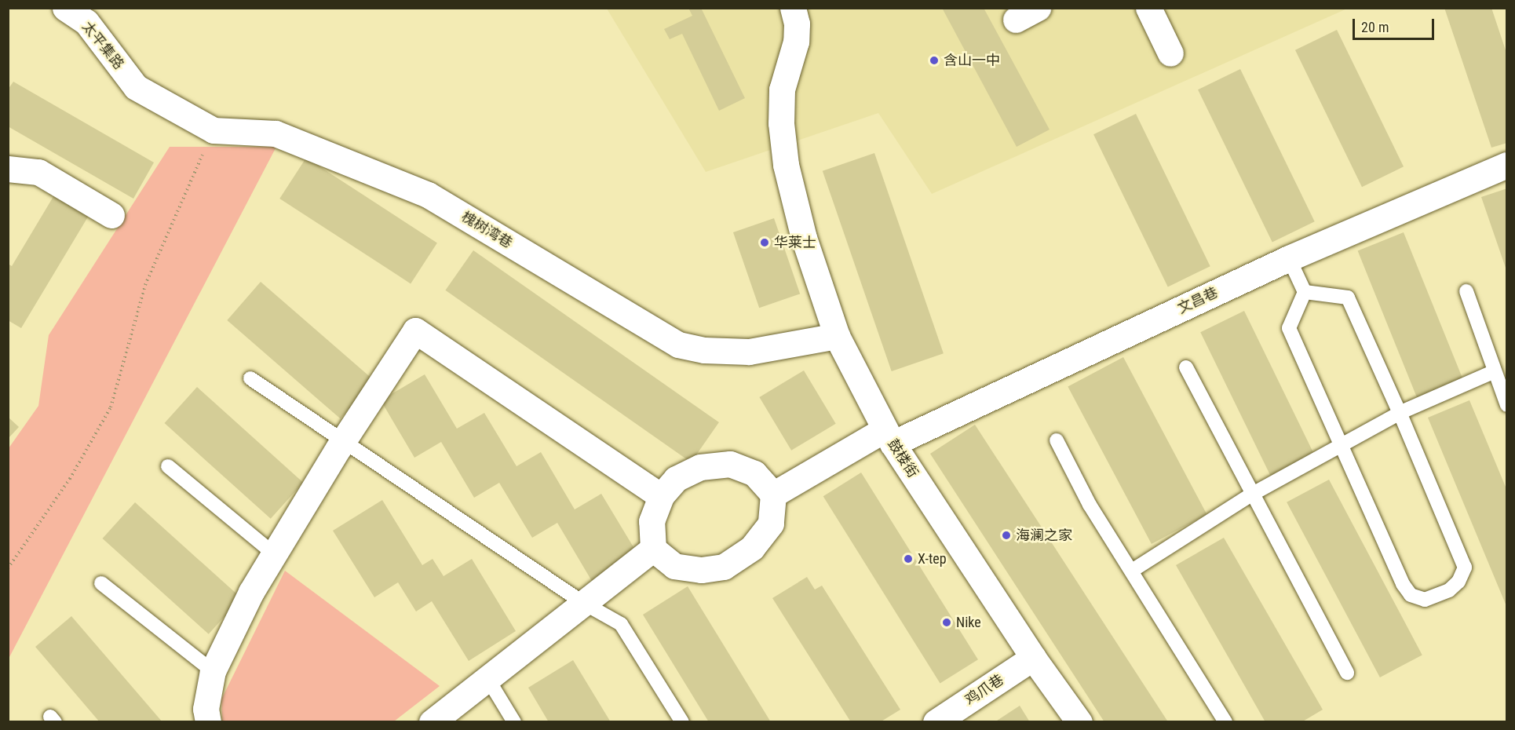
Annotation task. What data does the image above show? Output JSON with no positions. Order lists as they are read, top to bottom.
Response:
{
  "streets": {
    "street": [
      "太平集路",
      "槐树湾巷",
      "文昌巷",
      "鼓楼街",
      "鸡爪巷"
    ]
  },
  "crossings": [
    ["太平集路", "槐树湾巷"],
    ["槐树湾巷", "鼓楼街"],
    ["文昌巷", "鼓楼街"],
    ["鼓楼街", "鸡爪巷"]
  ],
  "places": [
    "含山一中",
    "华莱士",
    "海澜之家",
    "X-tep",
    "Nike"
  ],
  "scale_bar": "20 m"
}
